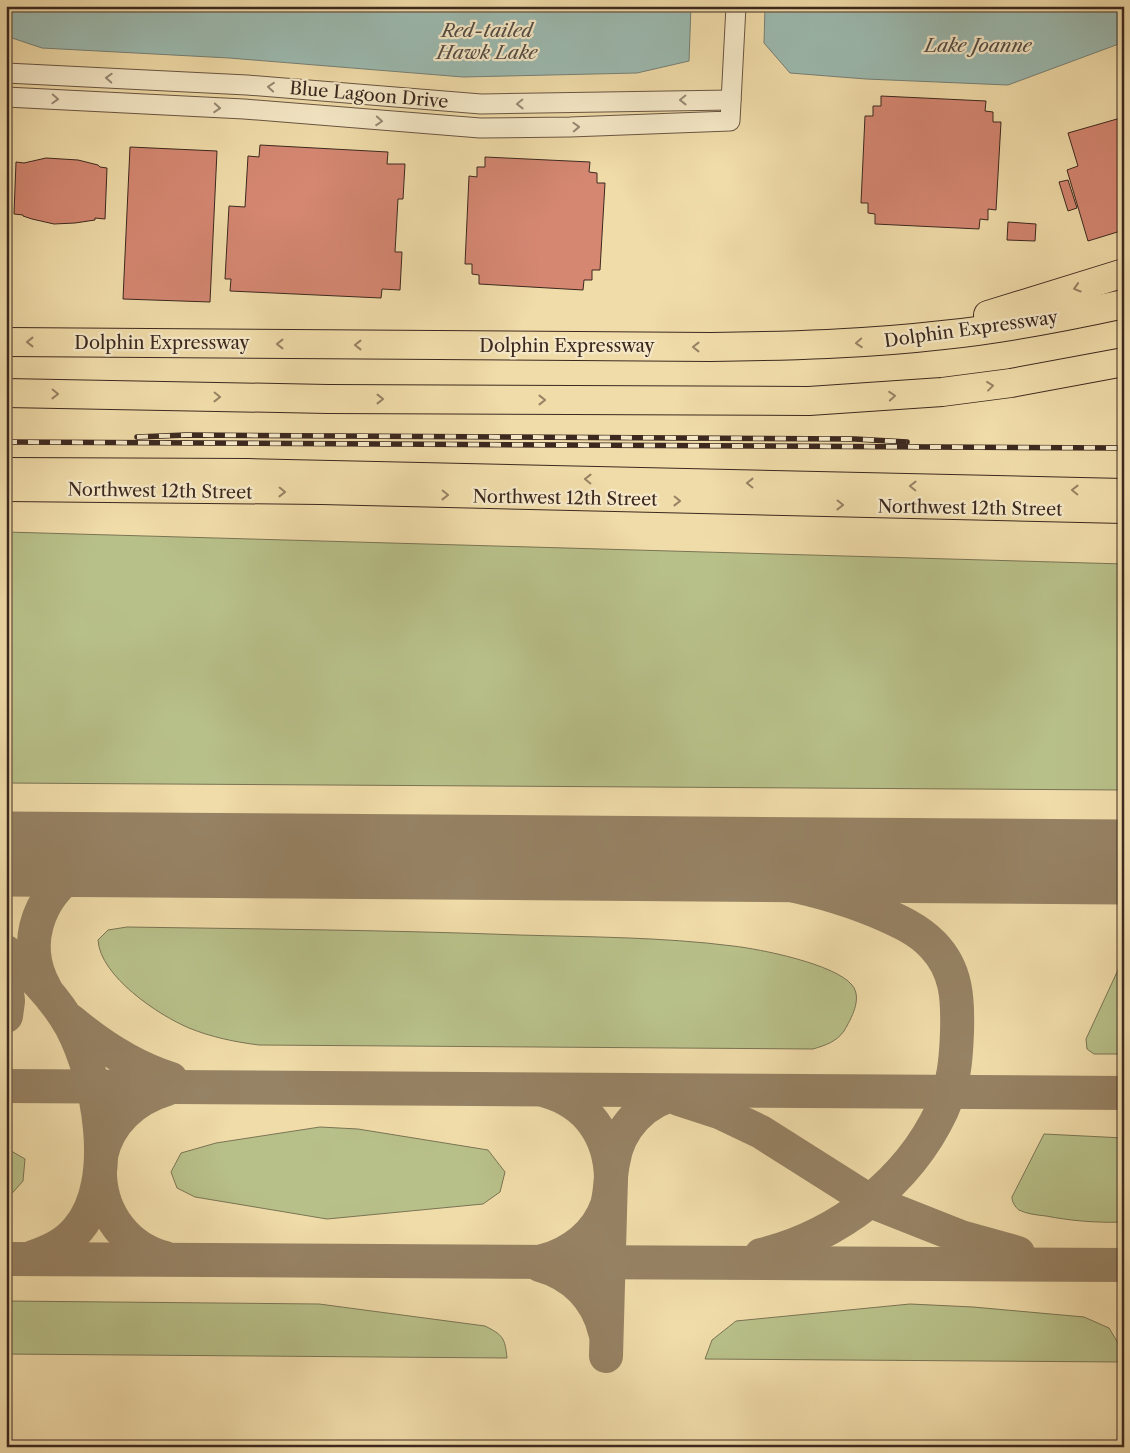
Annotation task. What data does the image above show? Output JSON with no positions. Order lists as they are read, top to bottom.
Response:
{
  "streets": {
    "highway": ["Dolphin Expressway"],
    "main road": ["Northwest 12th Street"],
    "street": ["Blue Lagoon Drive"]
  },
  "water": ["Red-tailed Hawk Lake", "Lake Joanne"]
}
